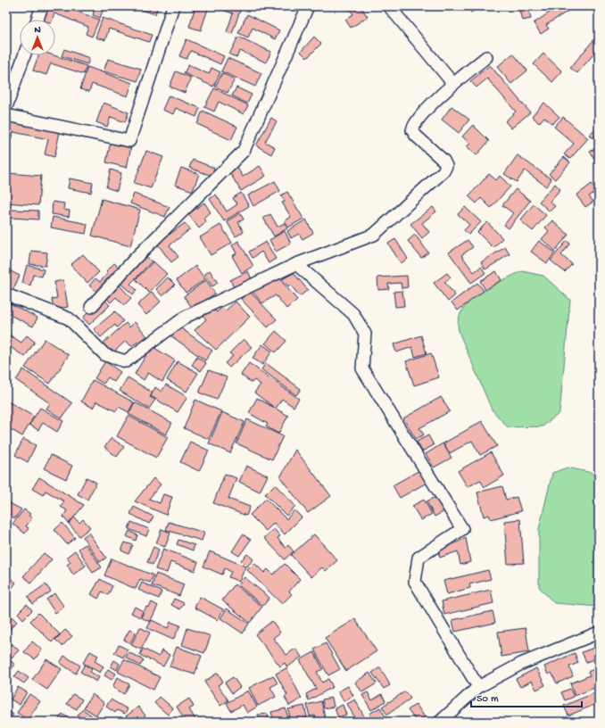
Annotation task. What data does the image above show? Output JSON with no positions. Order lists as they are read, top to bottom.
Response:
{
  "scale_bar": "50 m",
  "north": "top"
}
